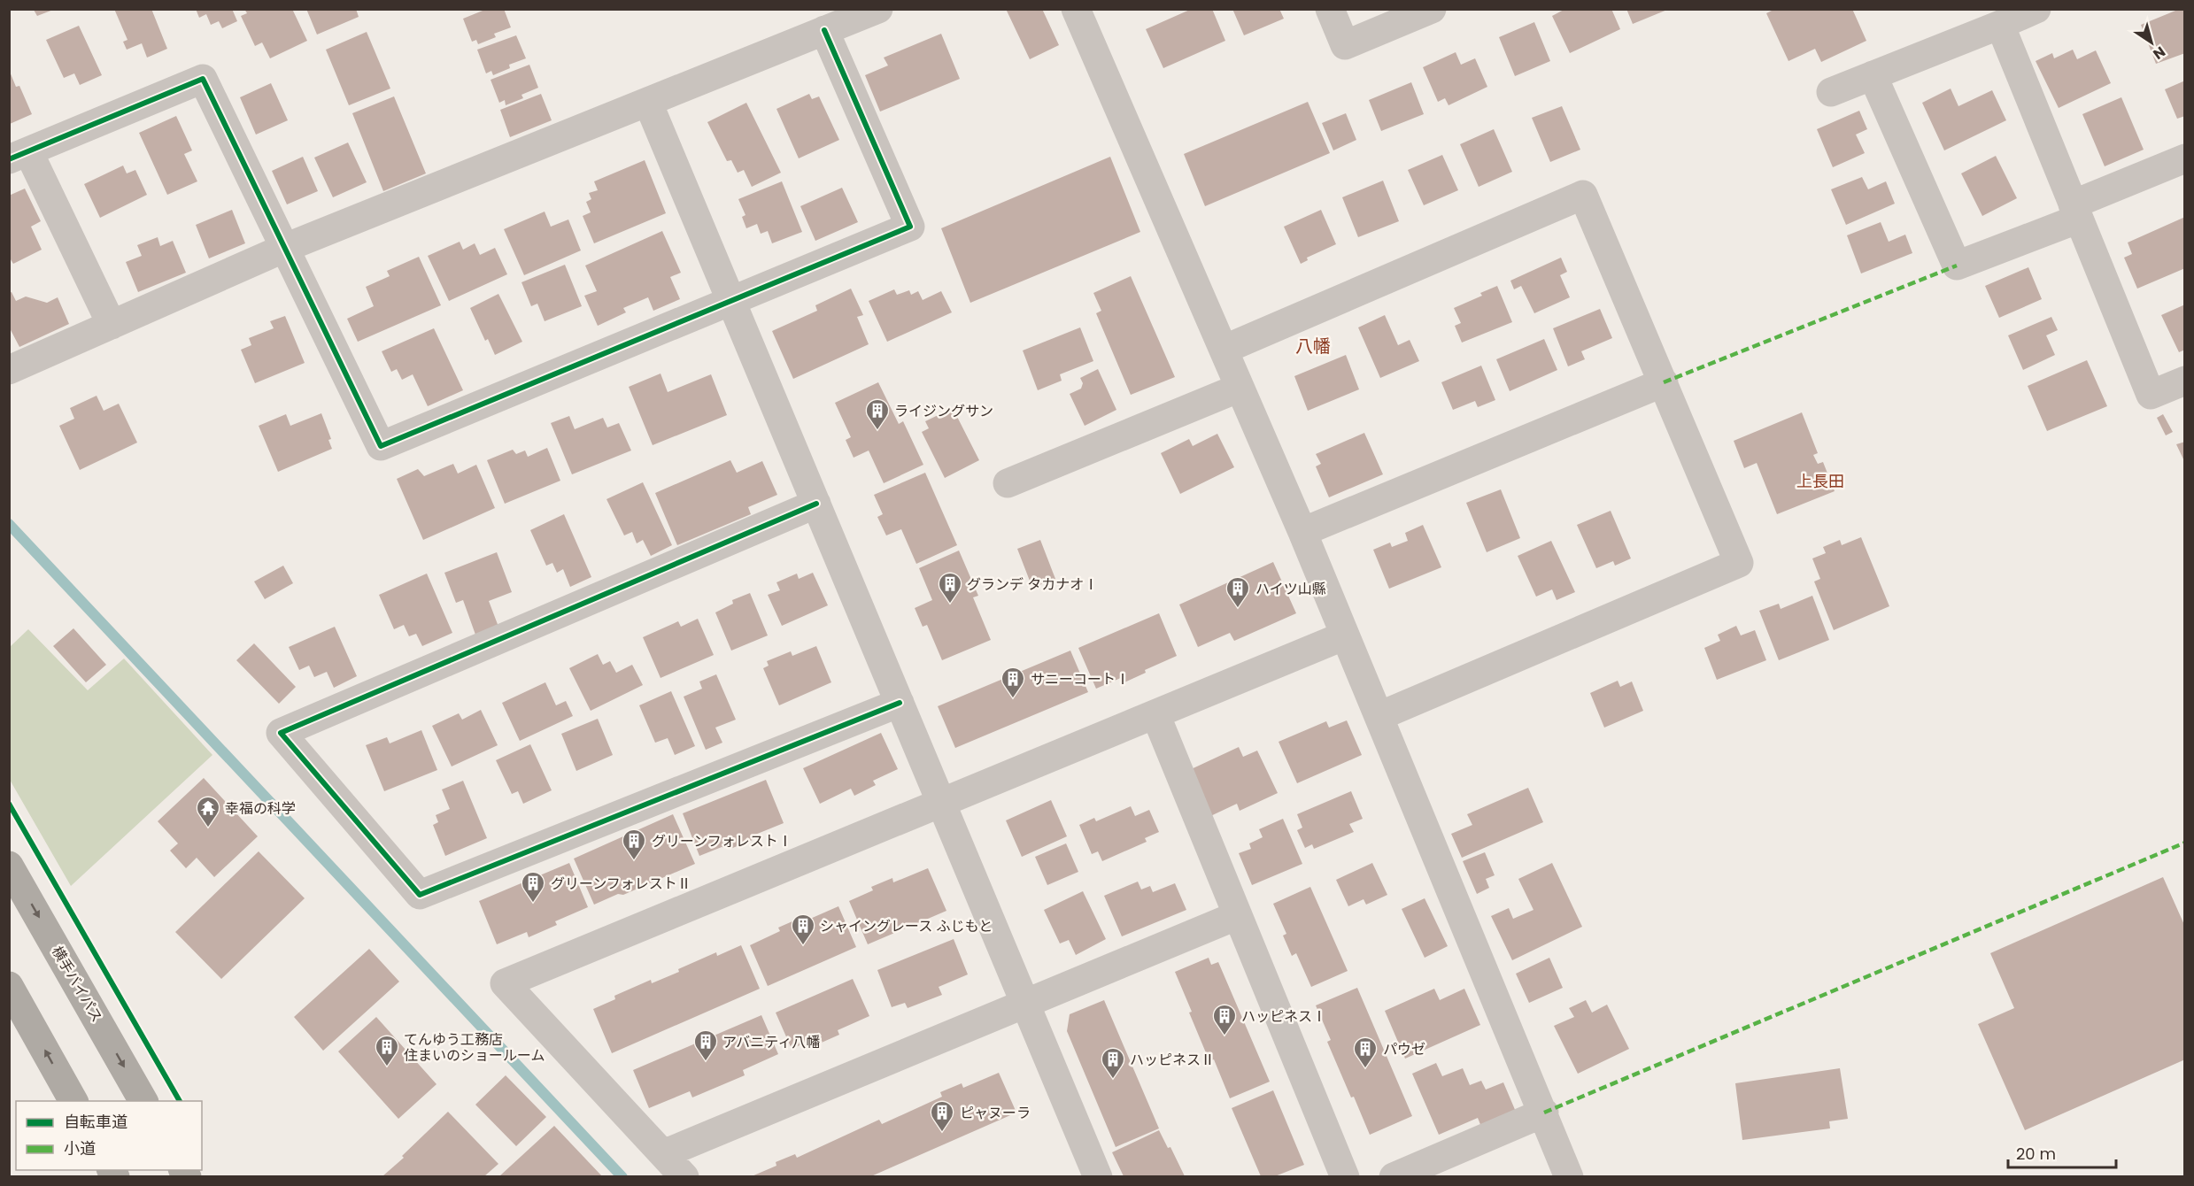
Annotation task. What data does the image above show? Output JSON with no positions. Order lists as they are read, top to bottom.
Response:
{
  "streets": {
    "highway": ["横手バイパス"]
  },
  "districts": ["八幡", "上長田"],
  "places": {
    "building": [
      "ライジングサン",
      "グランデ タカナオⅠ",
      "ハイツ山縣",
      "サニーコートⅠ",
      "グリーンフォレストⅠ",
      "グリーンフォレストⅡ",
      "シャイングレース ふじもと",
      "ハッピネスⅠ",
      "アバニティ八幡",
      "てんゆう工務店 住まいのショールーム",
      "パウゼ",
      "ハッピネスⅡ",
      "ピャヌーラ"
    ],
    "temple": ["幸福の科学"]
  },
  "legend": ["自転車道", "小道"],
  "scale_bar": "20 m",
  "north": "bottom right"
}
